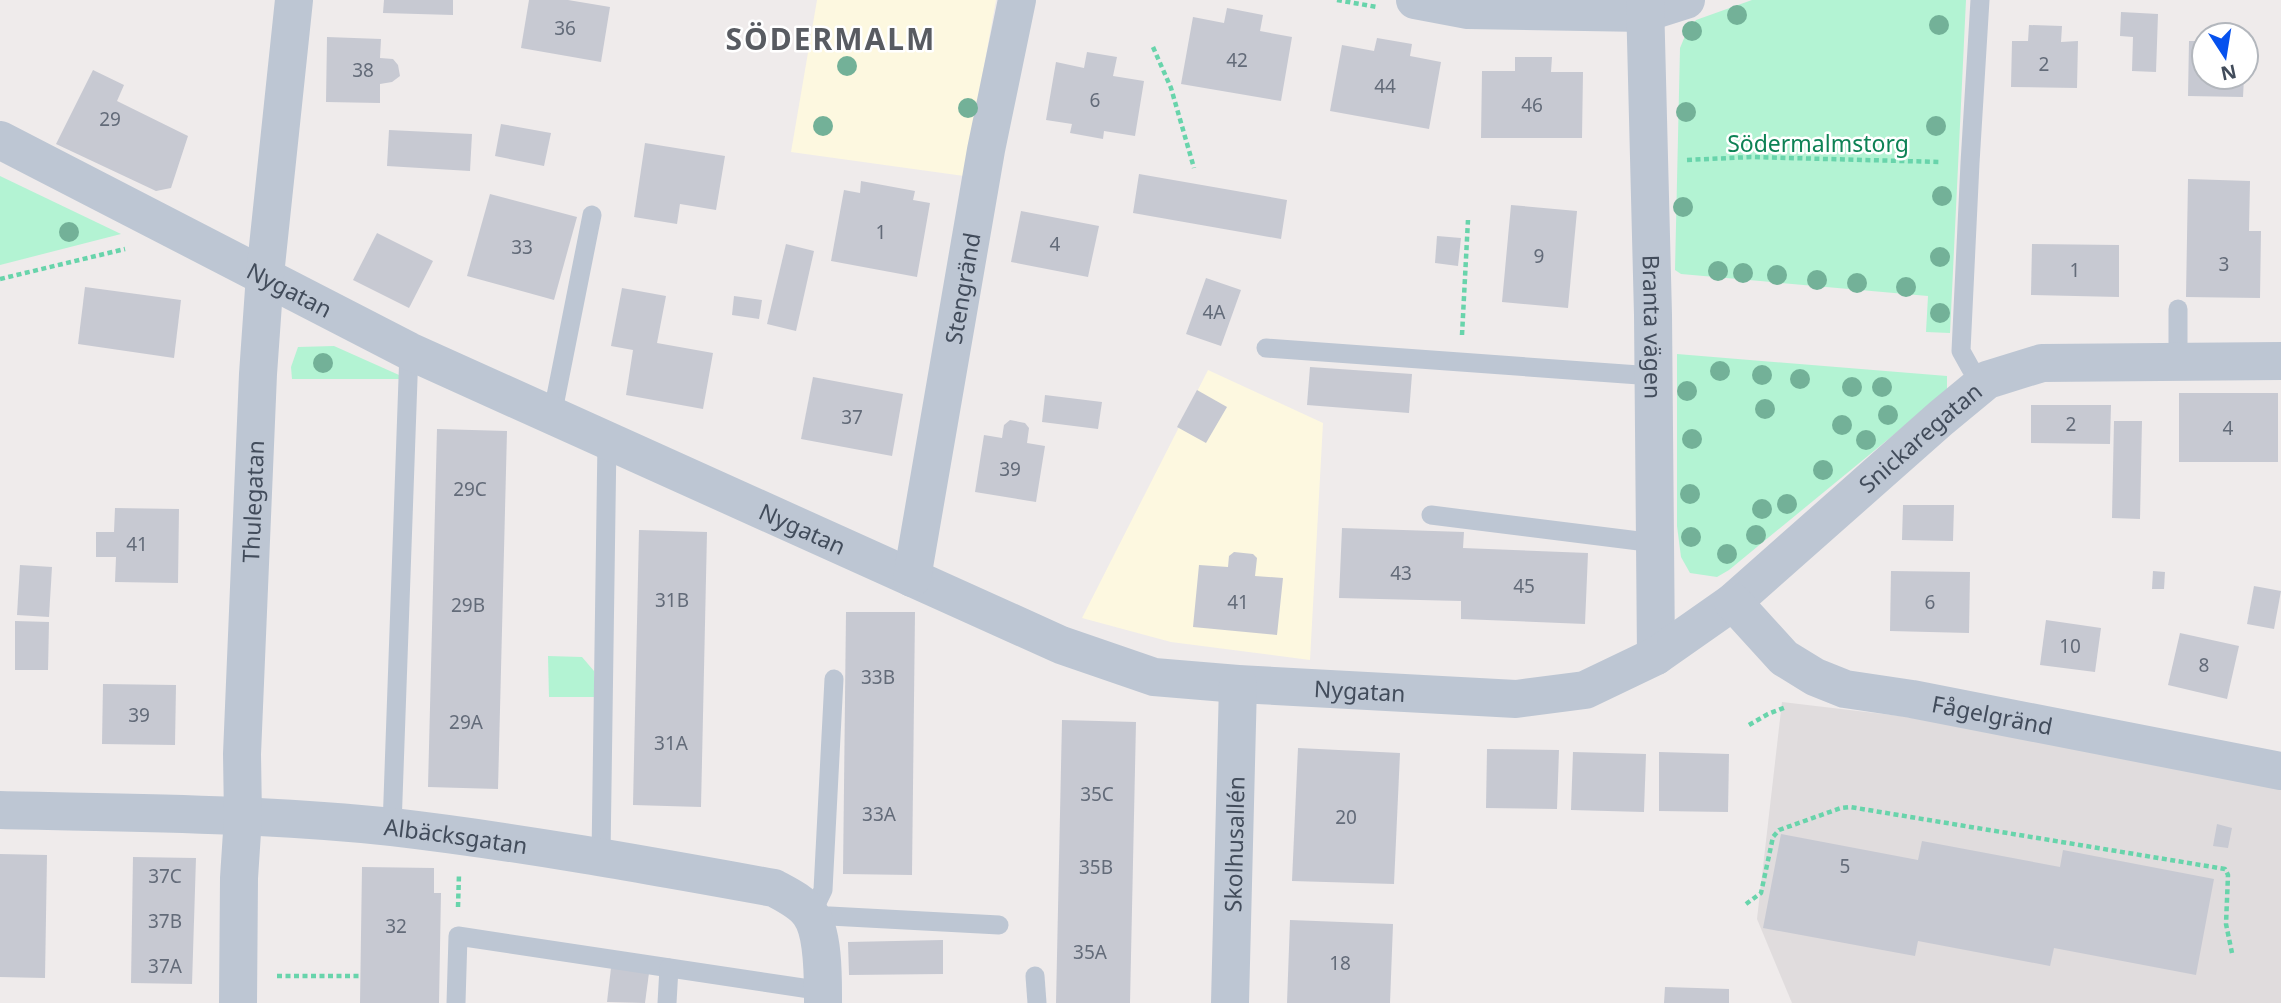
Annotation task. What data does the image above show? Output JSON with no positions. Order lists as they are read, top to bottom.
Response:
{
  "streets": {
    "street": [
      "Nygatan",
      "Stengränd",
      "Branta vägen",
      "Snickaregatan",
      "Thulegatan",
      "Fågelgränd",
      "Albäcksgatan",
      "Skolhusallén"
    ]
  },
  "crossings": [
    ["Nygatan", "Stengränd"],
    ["Nygatan", "Branta vägen"],
    ["Nygatan", "Snickaregatan"],
    ["Nygatan", "Thulegatan"],
    ["Nygatan", "Skolhusallén"],
    ["Branta vägen", "Snickaregatan"],
    ["Snickaregatan", "Fågelgränd"],
    ["Thulegatan", "Albäcksgatan"]
  ],
  "districts": ["SÖDERMALM"],
  "parks": ["Södermalmstorg"],
  "house_numbers": [
    "36",
    "42",
    "2",
    "38",
    "44",
    "6",
    "46",
    "29",
    "1",
    "4",
    "33",
    "9",
    "3",
    "1",
    "4A",
    "37",
    "2",
    "4",
    "39",
    "29C",
    "41",
    "43",
    "45",
    "31B",
    "41",
    "6",
    "29B",
    "10",
    "8",
    "33B",
    "39",
    "29A",
    "31A",
    "35C",
    "33A",
    "20",
    "5",
    "35B",
    "37C",
    "37B",
    "32",
    "35A",
    "18",
    "37A"
  ],
  "north": "bottom"
}
